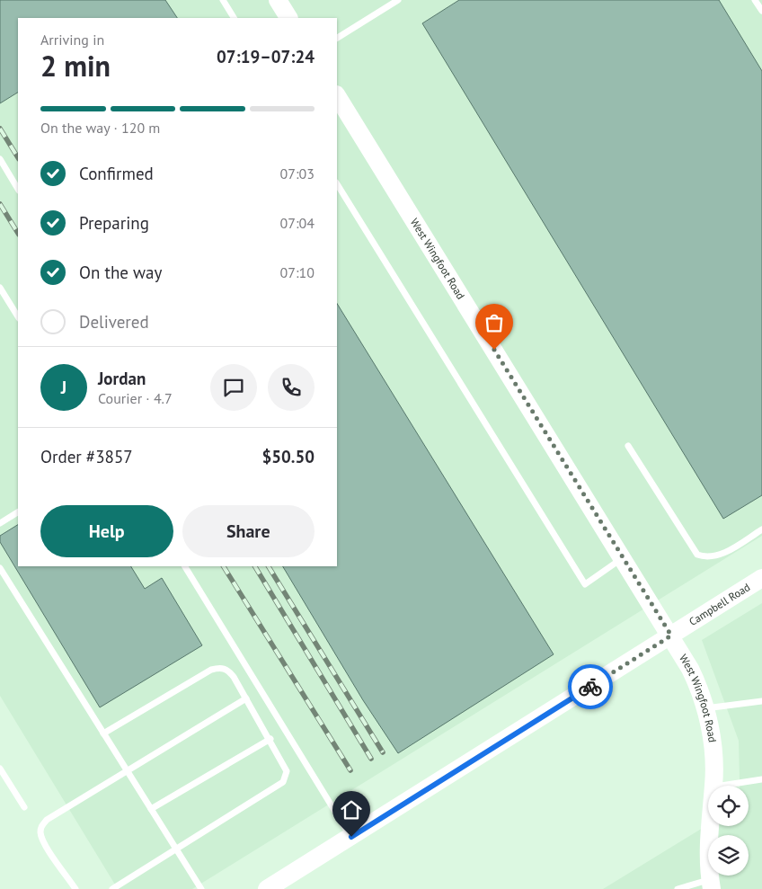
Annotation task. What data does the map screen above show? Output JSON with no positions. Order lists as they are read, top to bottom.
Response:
{
  "streets": {
    "street": ["West Wingfoot Road", "Campbell Road"]
  },
  "crossings": [
    ["West Wingfoot Road", "Campbell Road"]
  ],
  "page": {
    "heading": ["2 min", "Arriving in", "07:19–07:24"],
    "panel": [
      "Jordan",
      "Courier · 4.7",
      "Order #3857",
      "$50.50"
    ],
    "bar": "On the way · 120 m",
    "list": [
      ["Confirmed", "07:03"],
      ["Preparing", "07:04"],
      ["On the way", "07:10"],
      "Delivered"
    ],
    "round": "J",
    "buttons": ["Help", "Share"]
  }
}
